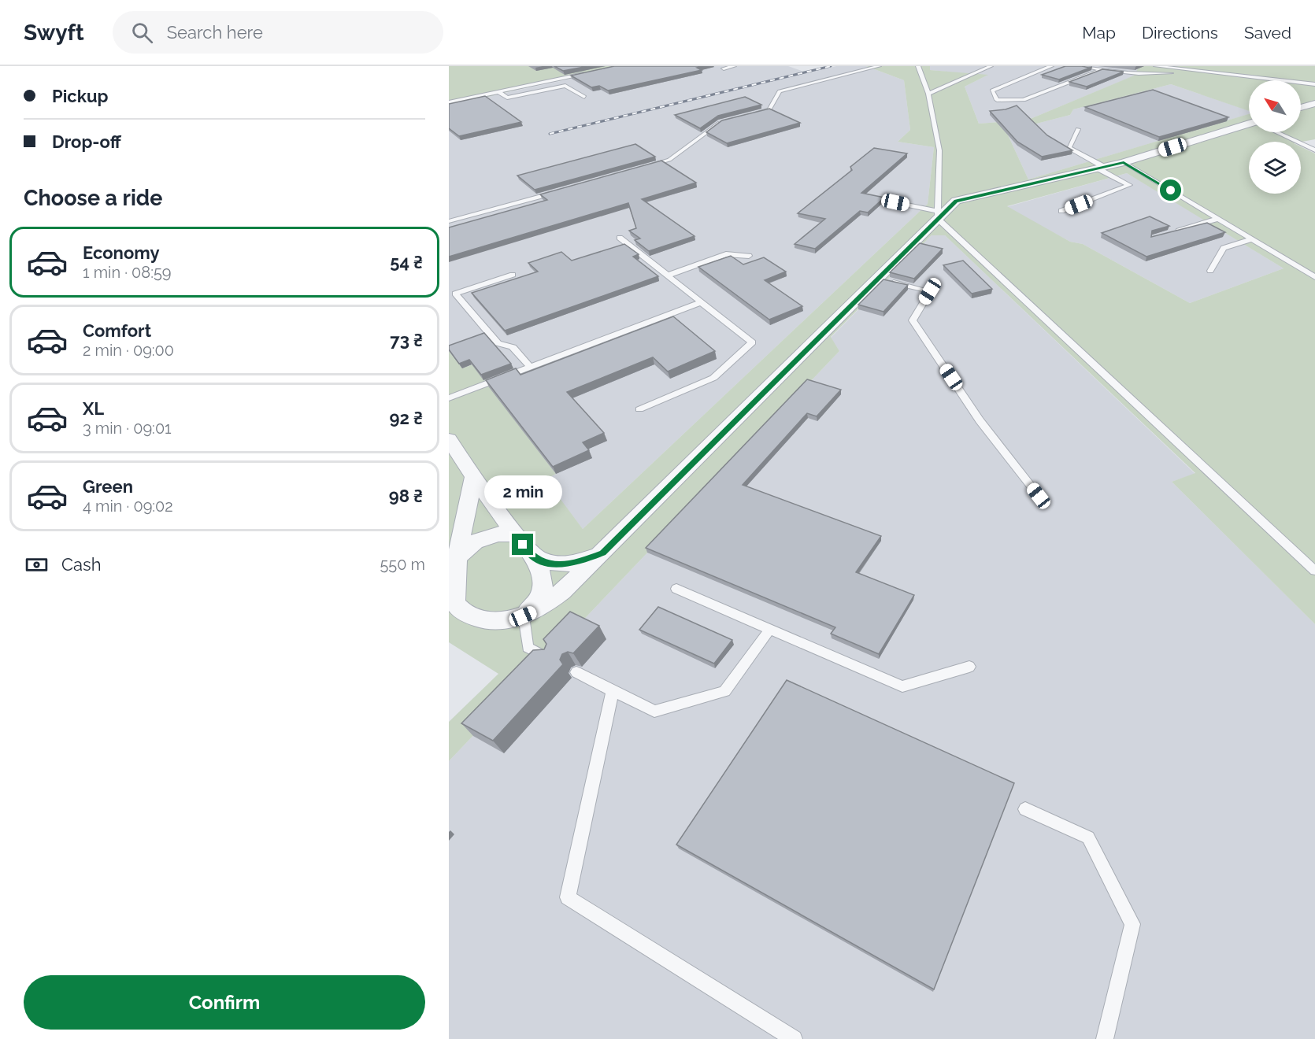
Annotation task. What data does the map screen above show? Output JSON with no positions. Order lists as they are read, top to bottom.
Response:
{
  "north": "top left",
  "page": {
    "header": "Swyft",
    "search": "Search here",
    "nav": ["Map", "Directions", "Saved"],
    "banner": ["Pickup", "Drop-off"],
    "heading": "Choose a ride",
    "list": [
      {
        "name": "Economy",
        "note": "1 min · 08:59",
        "value": "54 ₴"
      },
      {
        "name": "Comfort",
        "note": "2 min · 09:00",
        "value": "73 ₴"
      },
      {
        "name": "XL",
        "note": "3 min · 09:01",
        "value": "92 ₴"
      },
      {
        "name": "Green",
        "note": "4 min · 09:02",
        "value": "98 ₴"
      }
    ],
    "bubble": "2 min",
    "pay": ["Cash", "550 m"],
    "buttons": "Confirm"
  }
}
